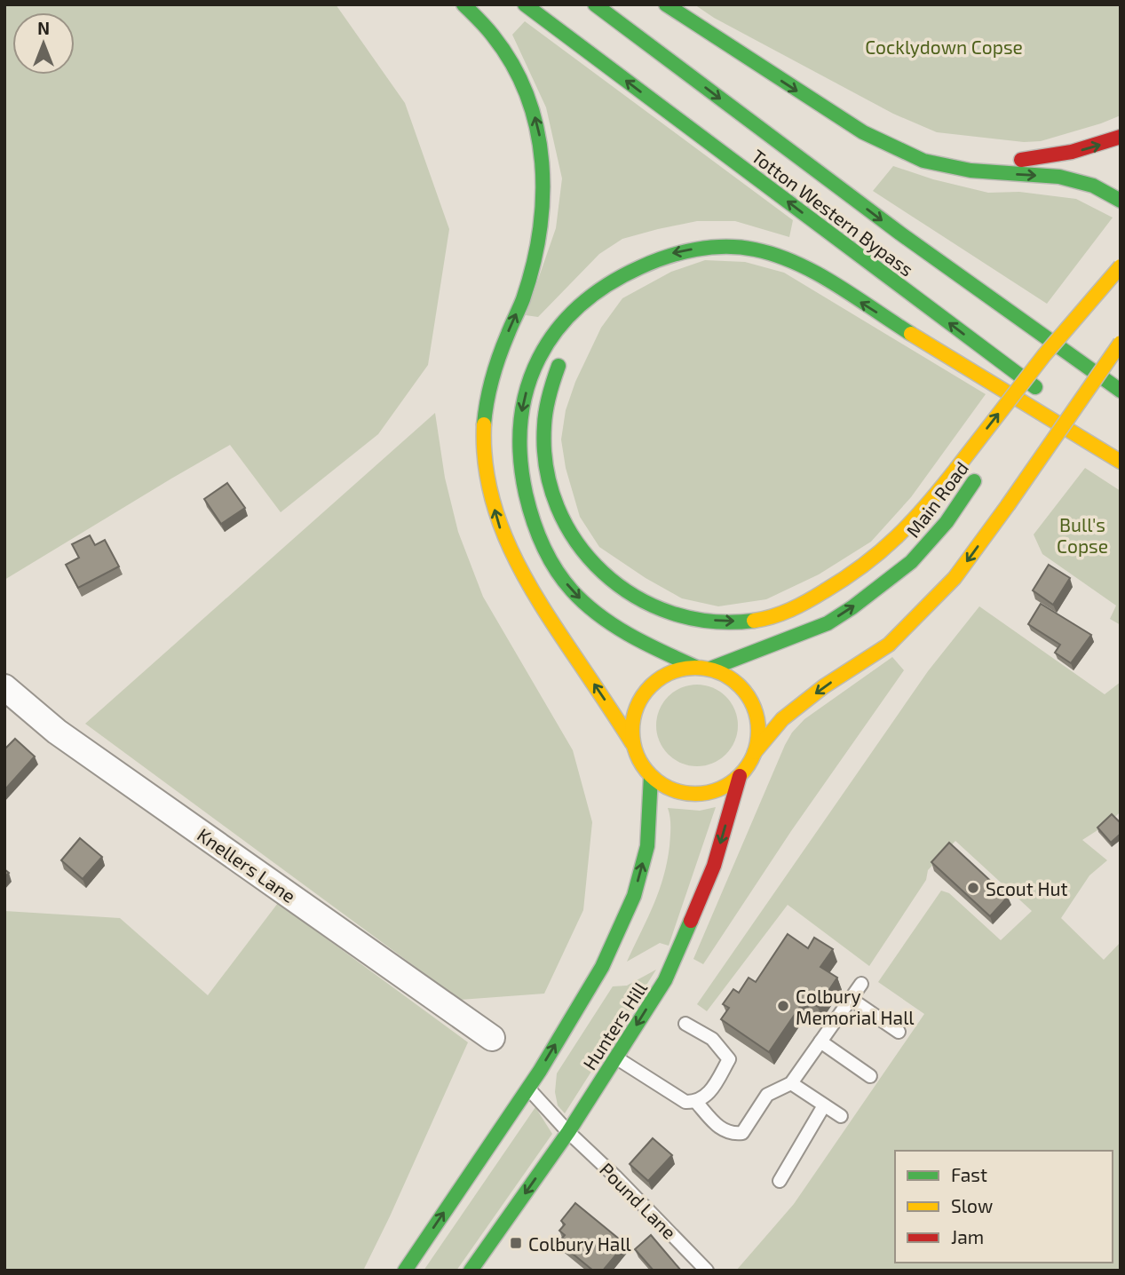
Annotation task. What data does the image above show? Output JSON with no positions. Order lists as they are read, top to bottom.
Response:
{
  "streets": {
    "main road": ["Totton Western Bypass", "Main Road", "Hunters Hill"],
    "street": ["Knellers Lane"],
    "lane": ["Pound Lane"]
  },
  "crossings": [
    ["Main Road", "Hunters Hill"],
    ["Hunters Hill", "Pound Lane"]
  ],
  "parks": ["Cocklydown Copse", "Bull's Copse"],
  "places": {
    "other": ["Scout Hut", "Colbury Memorial Hall"],
    "transit": ["Colbury Hall"]
  },
  "legend": ["Fast", "Slow", "Jam"],
  "north": "top"
}
